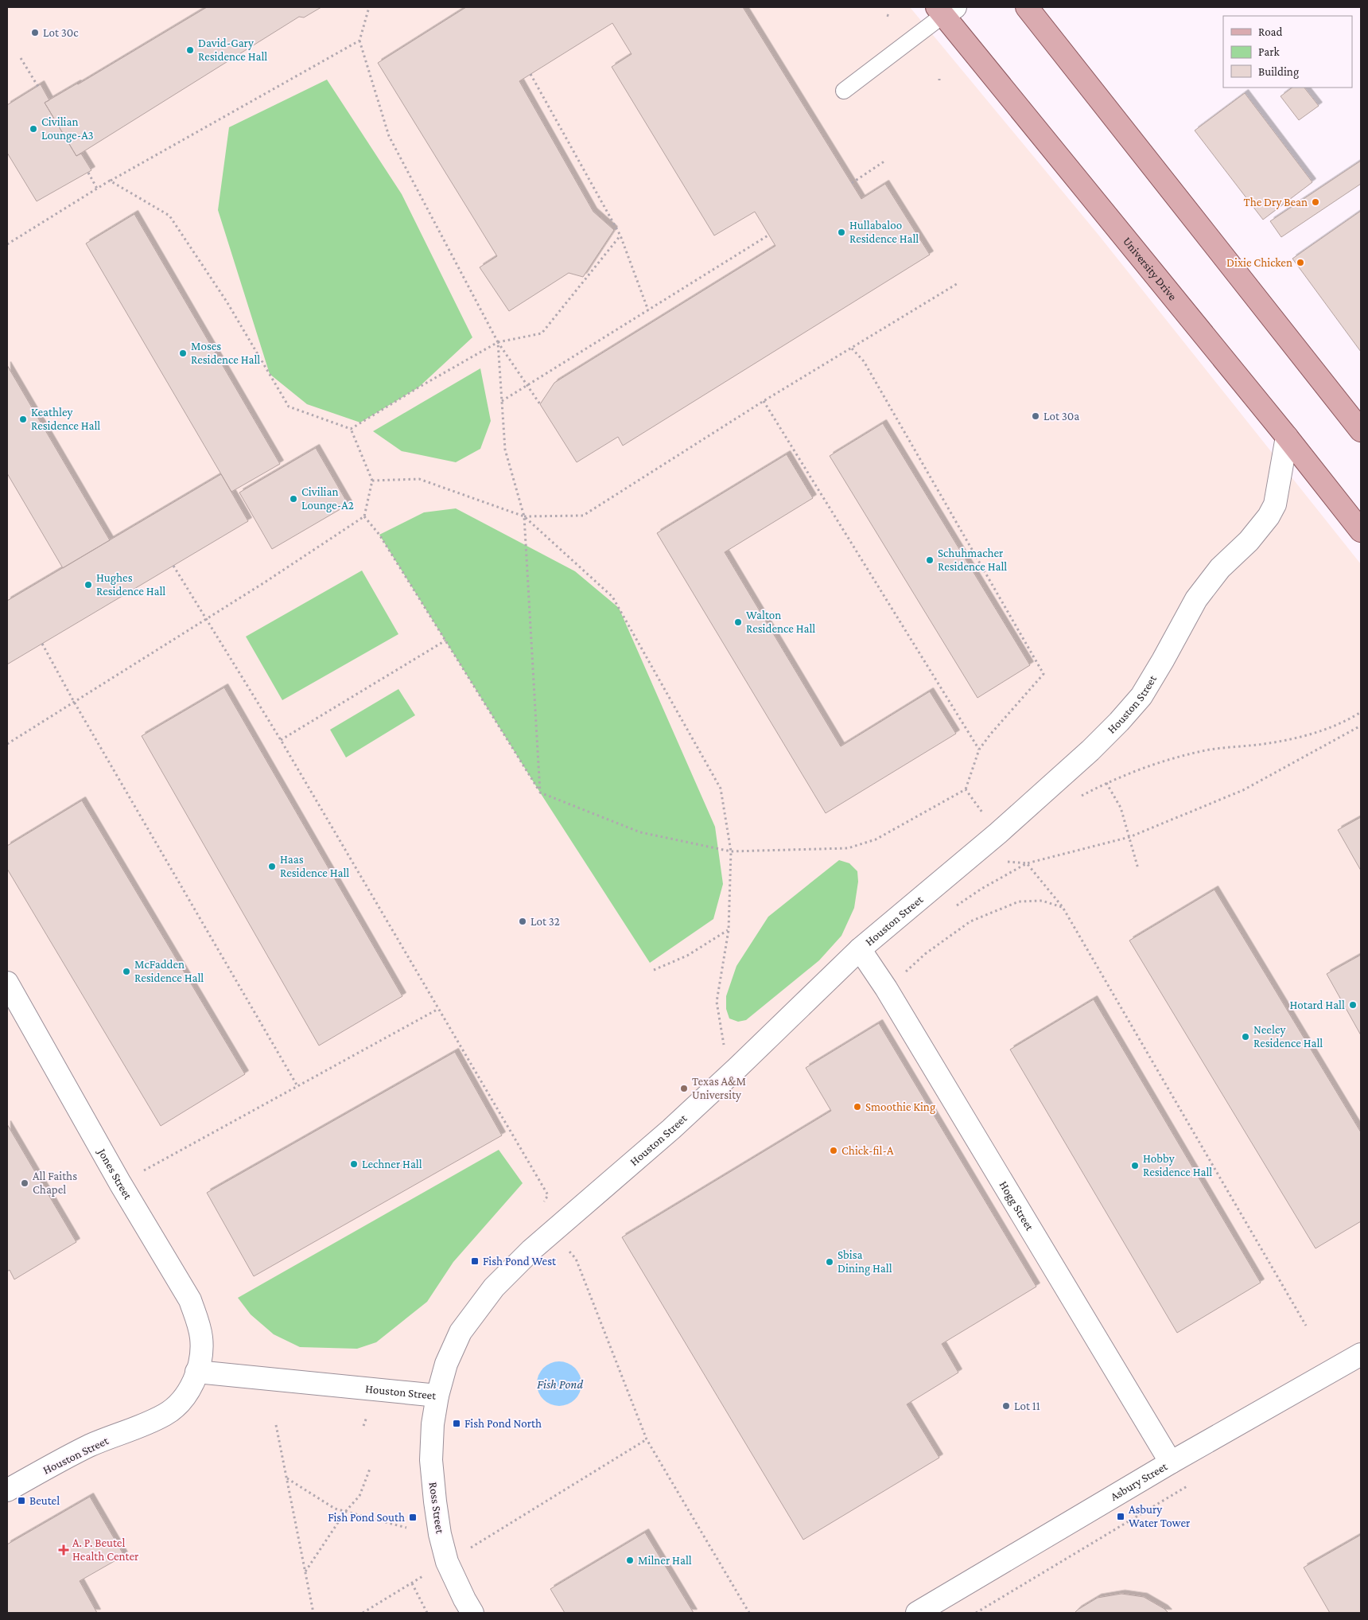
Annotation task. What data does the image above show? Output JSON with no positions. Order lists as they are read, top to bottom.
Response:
{
  "streets": {
    "main road": ["University Drive"],
    "street": [
      "Houston Street",
      "Jones Street",
      "Hogg Street",
      "Asbury Street",
      "Ross Street"
    ]
  },
  "crossings": [
    ["University Drive", "Houston Street"],
    ["Houston Street", "Jones Street"],
    ["Houston Street", "Hogg Street"],
    ["Houston Street", "Ross Street"],
    ["Hogg Street", "Asbury Street"]
  ],
  "water": ["Fish Pond"],
  "places": {
    "other": [
      "Lot 30c",
      "David-Gary Residence Hall",
      "Civilian Lounge-A3",
      "The Dry Bean",
      "Hullabaloo Residence Hall",
      "Dixie Chicken",
      "Moses Residence Hall",
      "Lot 30a",
      "Keathley Residence Hall",
      "Civilian Lounge-A2",
      "Schuhmacher Residence Hall",
      "Hughes Residence Hall",
      "Walton Residence Hall",
      "Haas Residence Hall",
      "Lot 32",
      "McFadden Residence Hall",
      "Hotard Hall",
      "Neeley Residence Hall",
      "Texas A&M University",
      "Smoothie King",
      "Chick-fil-A",
      "Lechner Hall",
      "Hobby Residence Hall",
      "All Faiths Chapel",
      "Sbisa Dining Hall",
      "Lot 11",
      "Milner Hall"
    ],
    "transit": [
      "Fish Pond West",
      "Fish Pond North",
      "Beutel",
      "Asbury Water Tower",
      "Fish Pond South"
    ],
    "health": ["A. P. Beutel Health Center"]
  },
  "legend": ["Road", "Park", "Building"]
}
